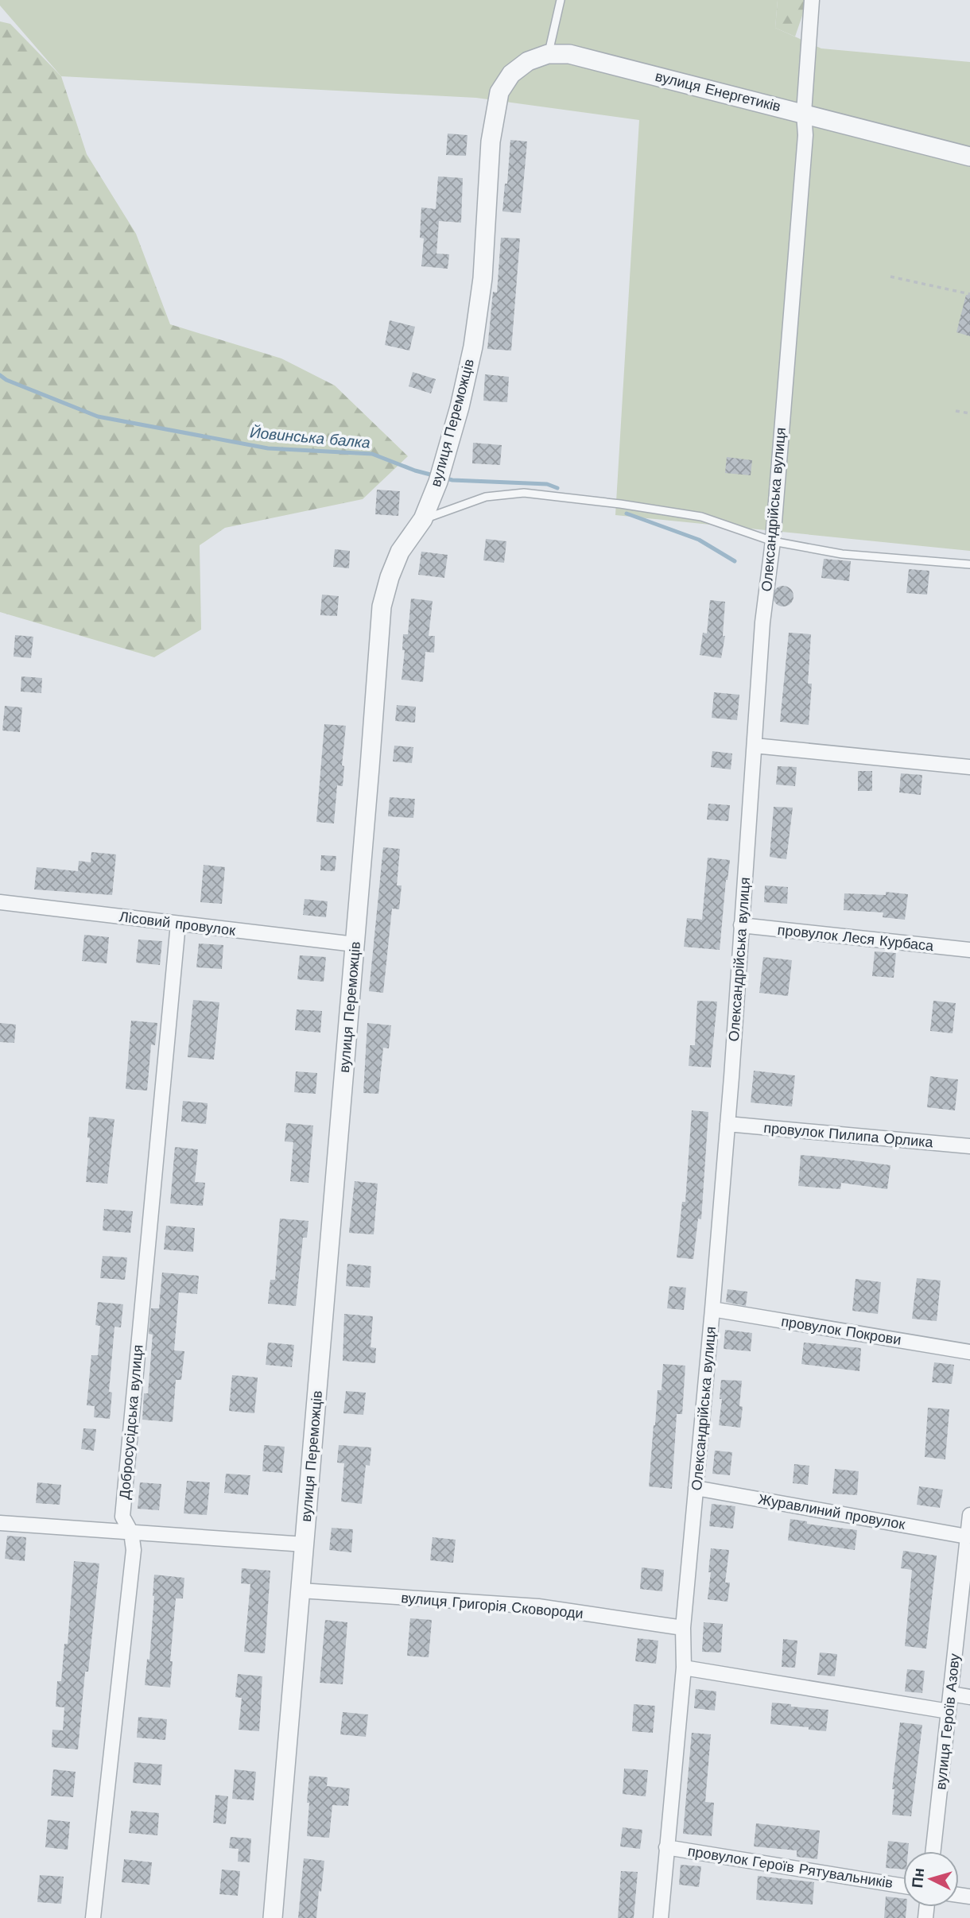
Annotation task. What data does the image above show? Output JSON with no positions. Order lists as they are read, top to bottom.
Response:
{
  "streets": {
    "street": [
      "вулиця Енергетиків",
      "вулиця Переможців",
      "Олександрійська вулиця",
      "Лісовий провулок",
      "провулок Леся Курбаса",
      "провулок Пилипа Орлика",
      "провулок Покрови",
      "Добросусідська вулиця",
      "Журавлиний провулок",
      "вулиця Григорія Сковороди",
      "вулиця Героїв Азову",
      "провулок Героїв Рятувальників"
    ]
  },
  "crossings": [
    ["вулиця Енергетиків", "вулиця Переможців"],
    ["вулиця Енергетиків", "Олександрійська вулиця"],
    ["вулиця Переможців", "Лісовий провулок"],
    ["вулиця Переможців", "вулиця Григорія Сковороди"],
    ["Олександрійська вулиця", "провулок Леся Курбаса"],
    ["Олександрійська вулиця", "провулок Пилипа Орлика"],
    ["Олександрійська вулиця", "провулок Покрови"],
    ["Олександрійська вулиця", "Журавлиний провулок"],
    ["Олександрійська вулиця", "вулиця Григорія Сковороди"],
    ["Олександрійська вулиця", "провулок Героїв Рятувальників"],
    ["Лісовий провулок", "Добросусідська вулиця"],
    ["Журавлиний провулок", "вулиця Героїв Азову"]
  ],
  "water": ["Йовинська балка"],
  "north": "left"
}
